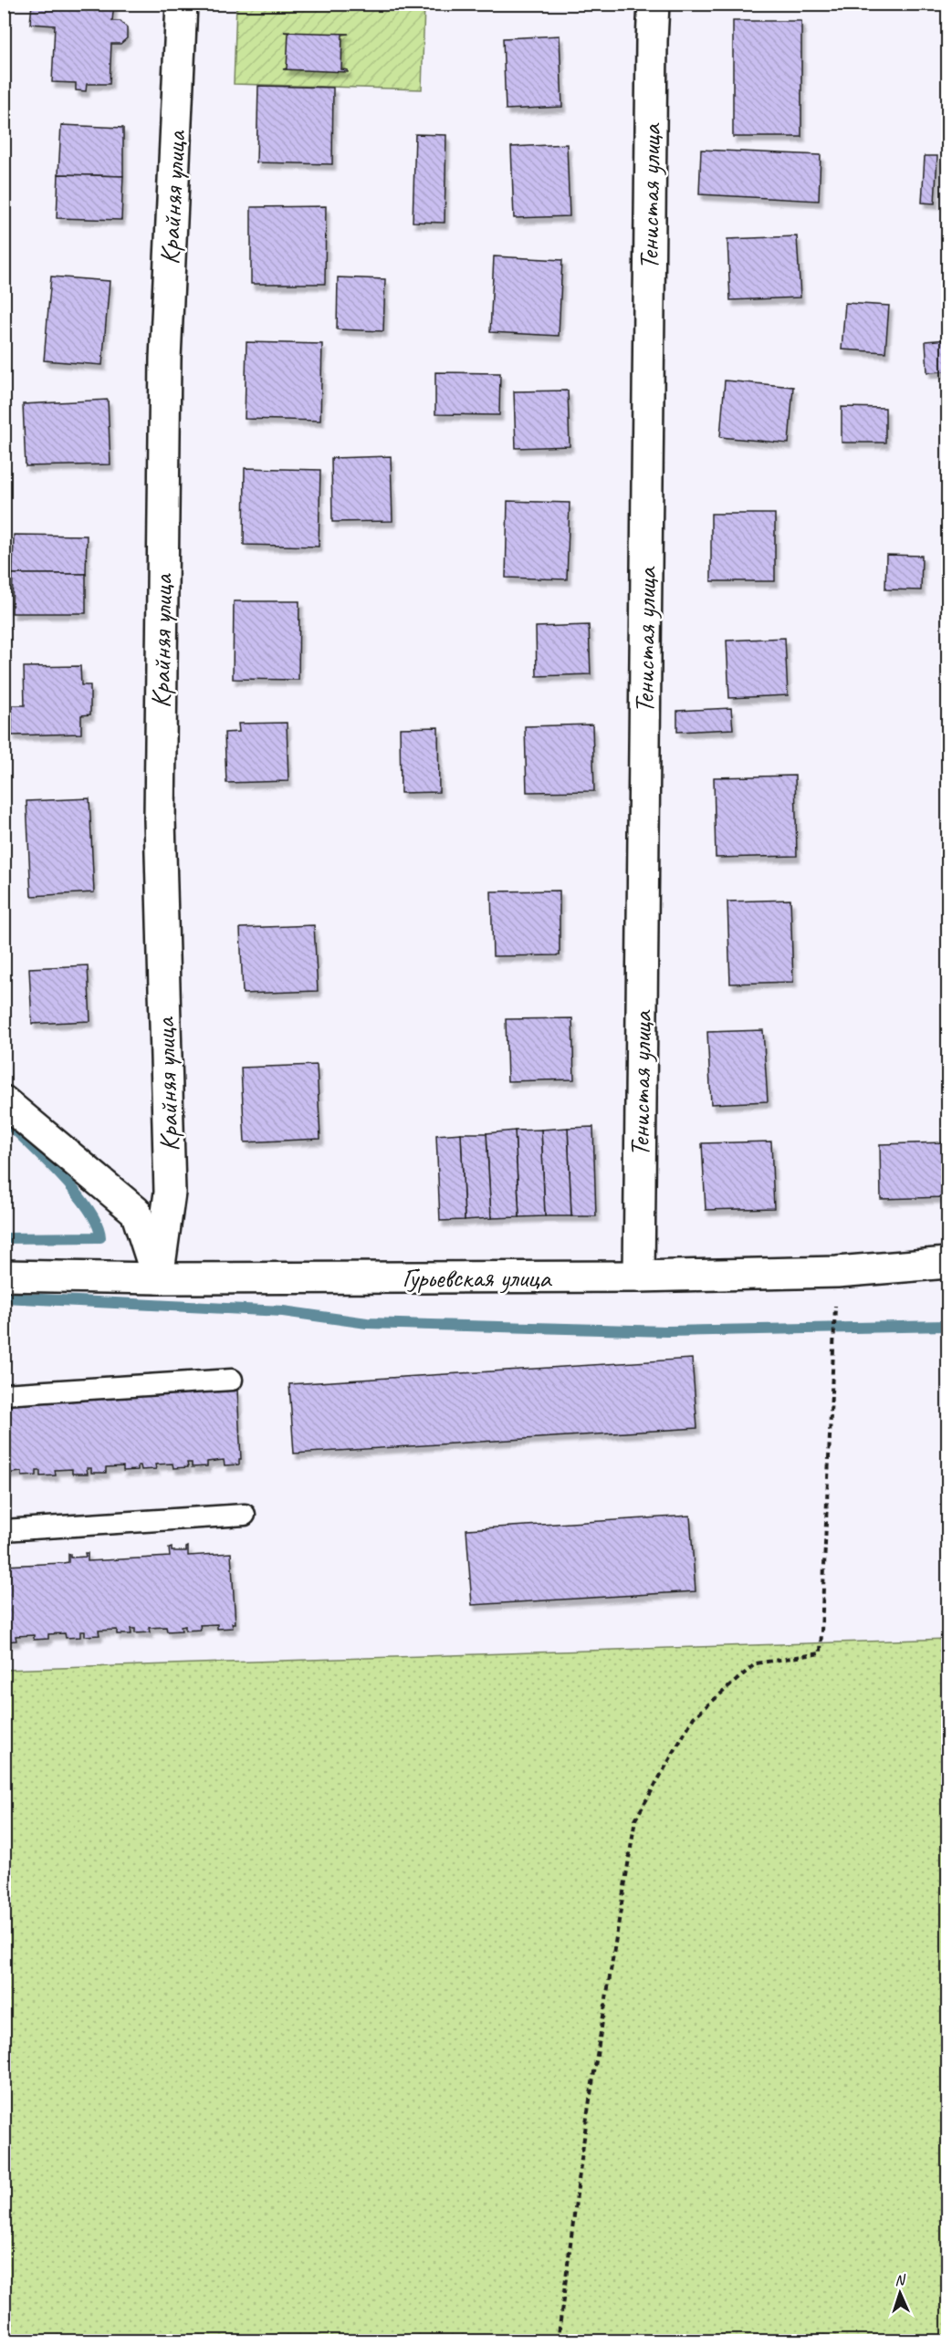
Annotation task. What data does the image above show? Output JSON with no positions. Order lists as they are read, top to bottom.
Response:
{
  "streets": {
    "street": ["Тенистая улица", "Крайняя улица", "Гурьевская улица"]
  },
  "crossings": [
    ["Тенистая улица", "Гурьевская улица"],
    ["Крайняя улица", "Гурьевская улица"]
  ],
  "north": "top"
}
